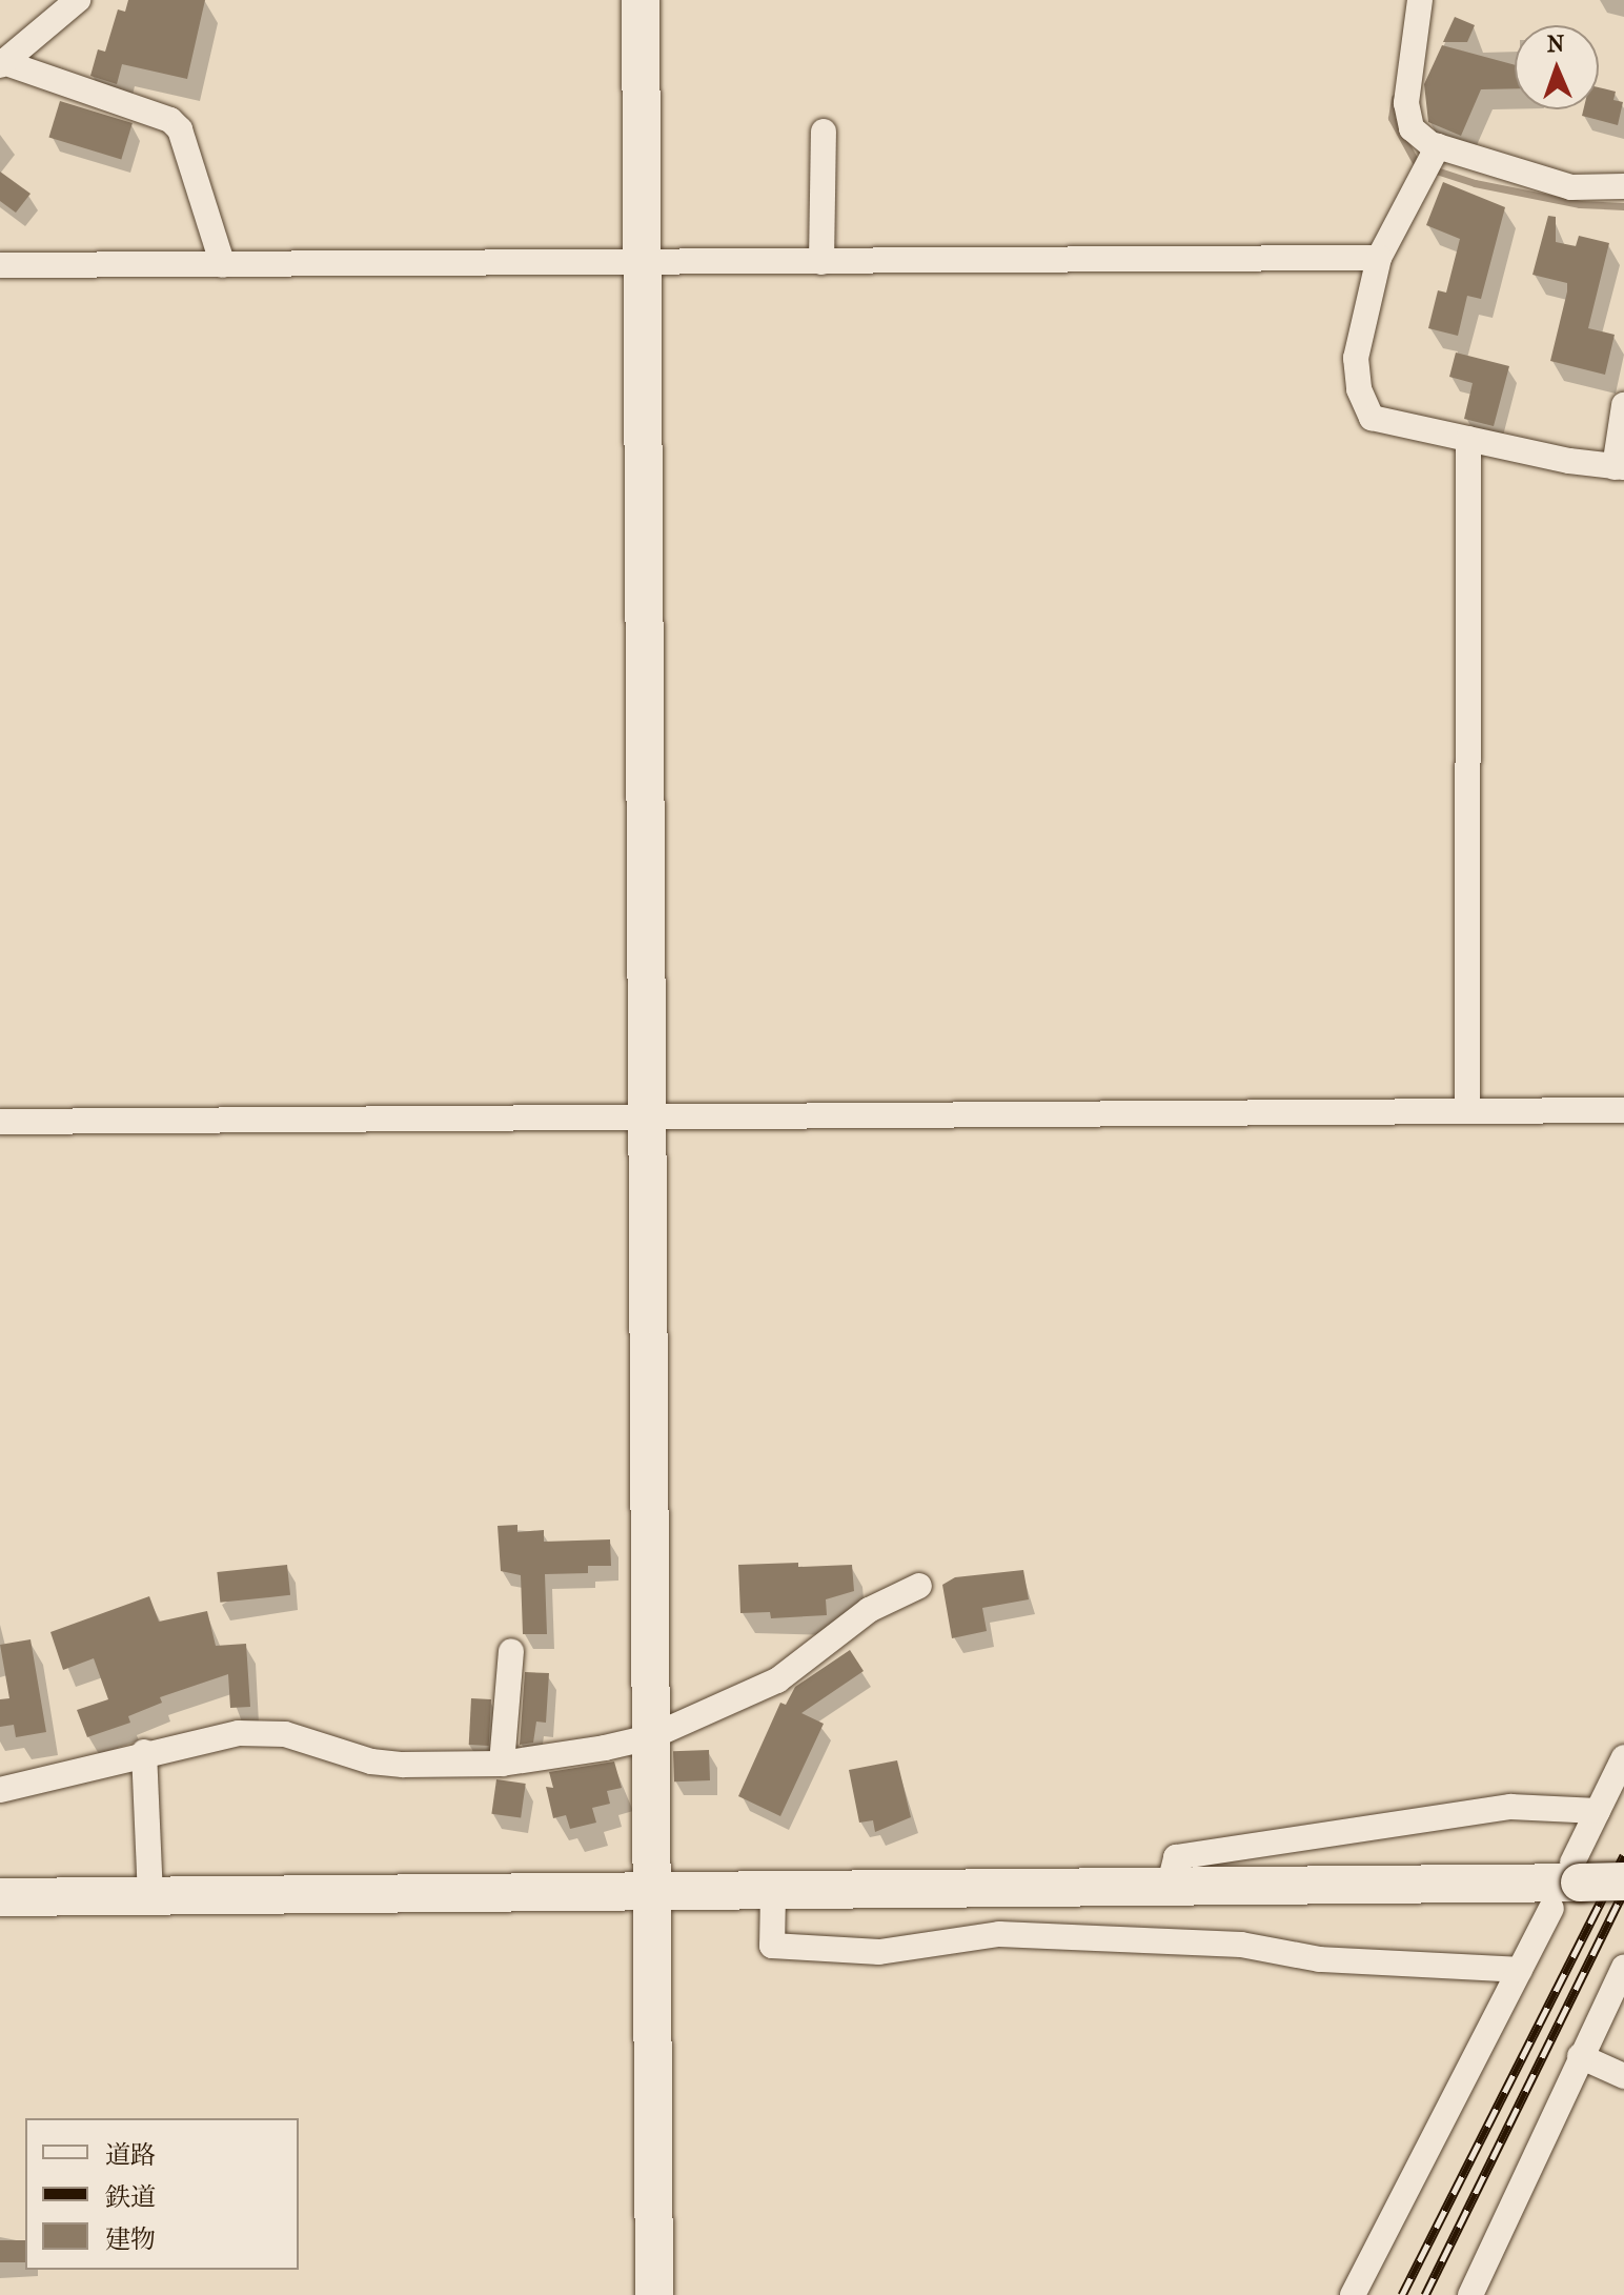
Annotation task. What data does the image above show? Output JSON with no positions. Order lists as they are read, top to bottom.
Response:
{
  "legend": ["道路", "鉄道", "建物"],
  "north": "top"
}
